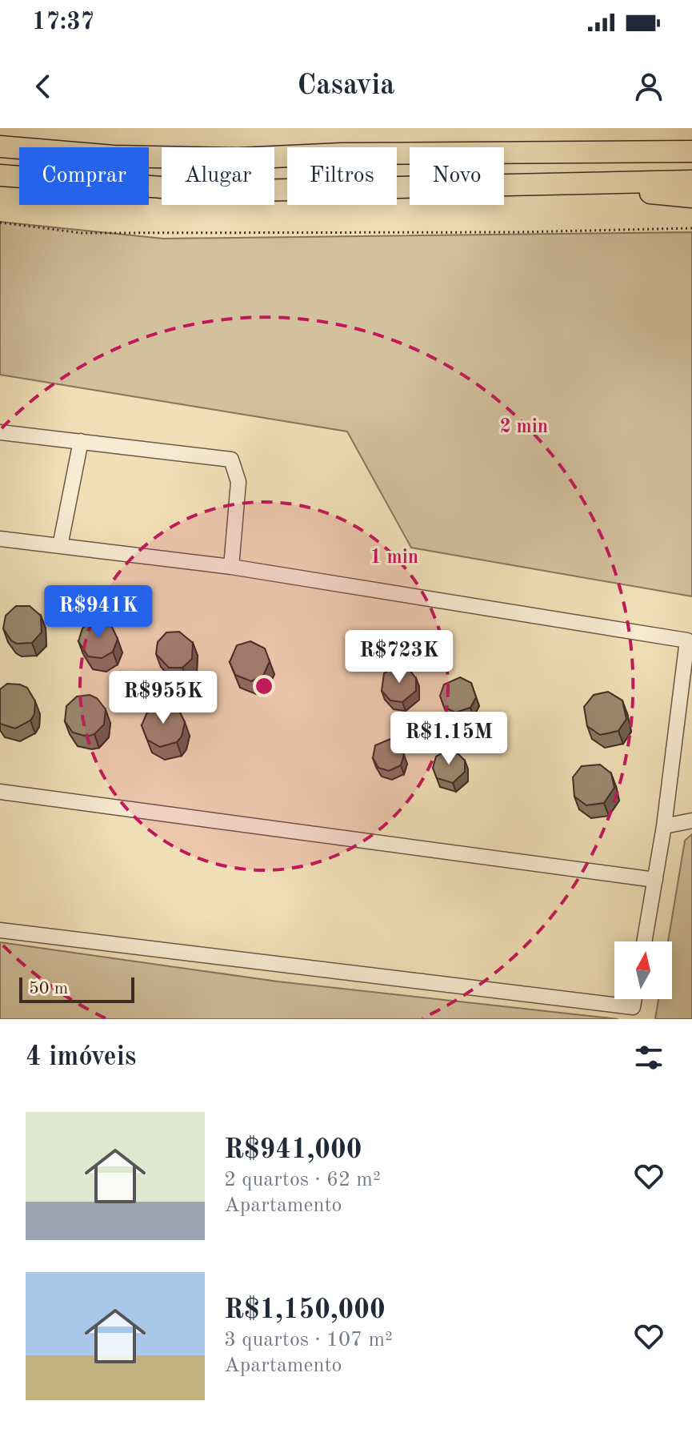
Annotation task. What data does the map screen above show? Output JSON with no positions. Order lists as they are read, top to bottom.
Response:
{
  "scale_bar": "50 m",
  "north": "top",
  "page": {
    "status": "17:37",
    "header": "Casavia",
    "chip": [
      "Comprar",
      "Alugar",
      "Filtros",
      "Novo"
    ],
    "price": [
      "R$941K",
      "R$723K",
      "R$955K",
      "R$1.15M"
    ],
    "scale": "50 m",
    "heading": "4 imóveis",
    "list": [
      {
        "name": "R$941,000",
        "note": "2 quartos · 62 m² · Apartamento"
      },
      {
        "name": "R$1,150,000",
        "note": "3 quartos · 107 m² · Apartamento"
      }
    ]
  },
  "rings": ["2 min", "1 min"]
}
